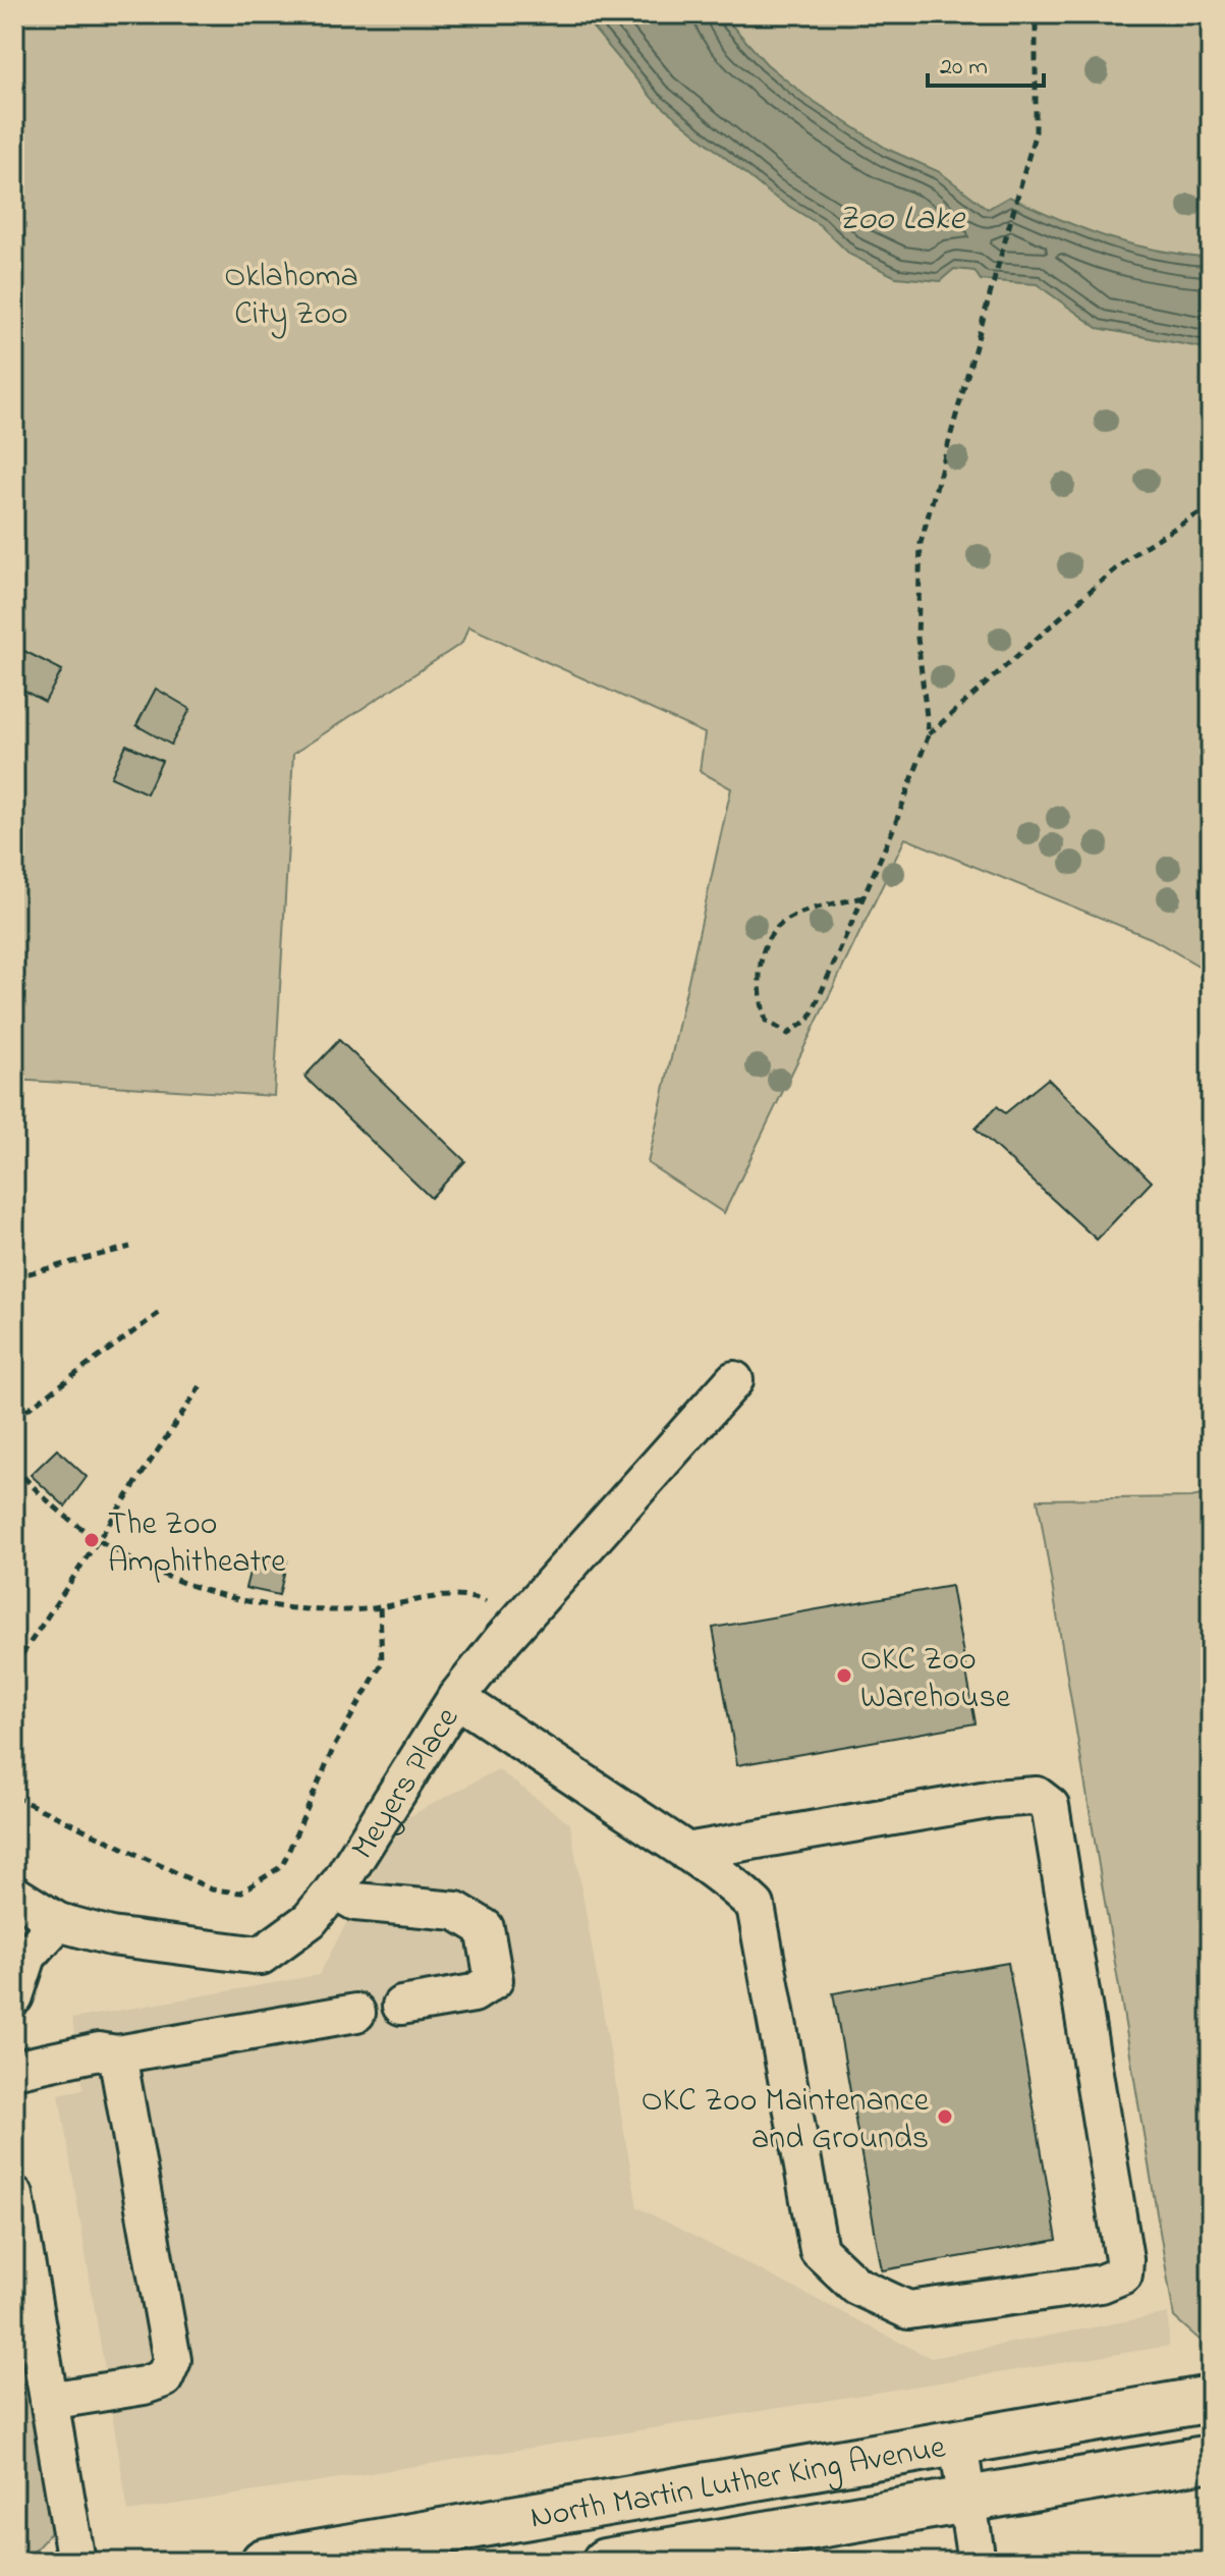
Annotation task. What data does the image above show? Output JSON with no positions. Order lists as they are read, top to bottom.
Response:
{
  "streets": {
    "main road": ["North Martin Luther King Avenue"],
    "street": ["Meyers Place"]
  },
  "water": ["Zoo Lake"],
  "parks": ["Oklahoma City Zoo"],
  "places": ["The Zoo Amphitheatre", "OKC Zoo Warehouse", "OKC Zoo Maintenance and Grounds"],
  "scale_bar": "20 m"
}
